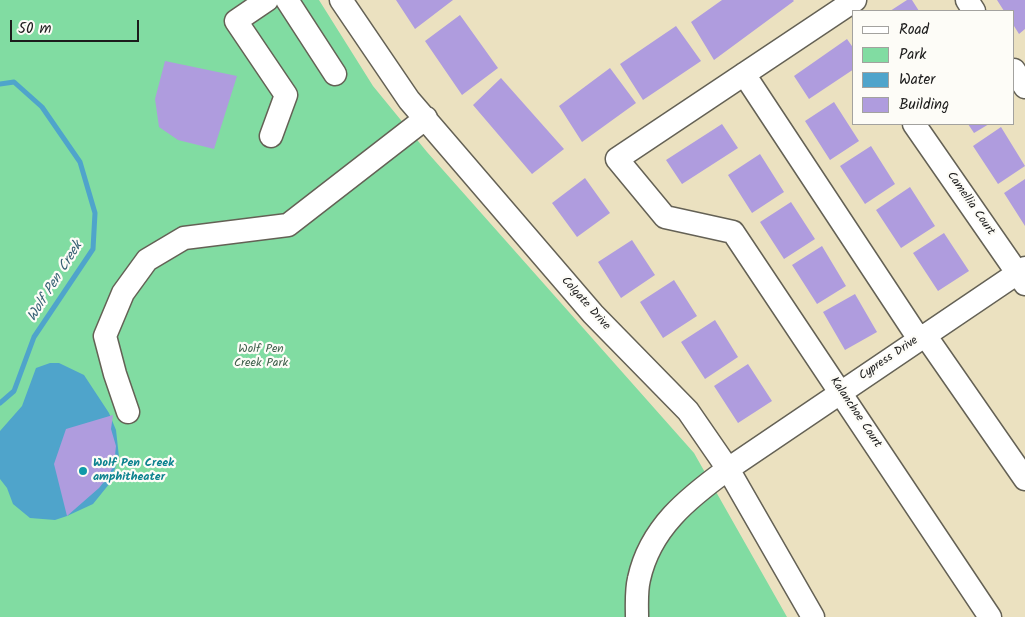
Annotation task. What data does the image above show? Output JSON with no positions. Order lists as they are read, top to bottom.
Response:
{
  "streets": {
    "street": [
      "Camellia Court",
      "Colgate Drive",
      "Cypress Drive",
      "Kalanchoe Court"
    ]
  },
  "crossings": [
    ["Camellia Court", "Cypress Drive"],
    ["Colgate Drive", "Cypress Drive"],
    ["Cypress Drive", "Kalanchoe Court"]
  ],
  "water": ["Wolf Pen Creek"],
  "parks": ["Wolf Pen Creek Park"],
  "places": ["Wolf Pen Creek amphitheater"],
  "legend": [
    "Road",
    "Park",
    "Water",
    "Building"
  ],
  "scale_bar": "50 m"
}
